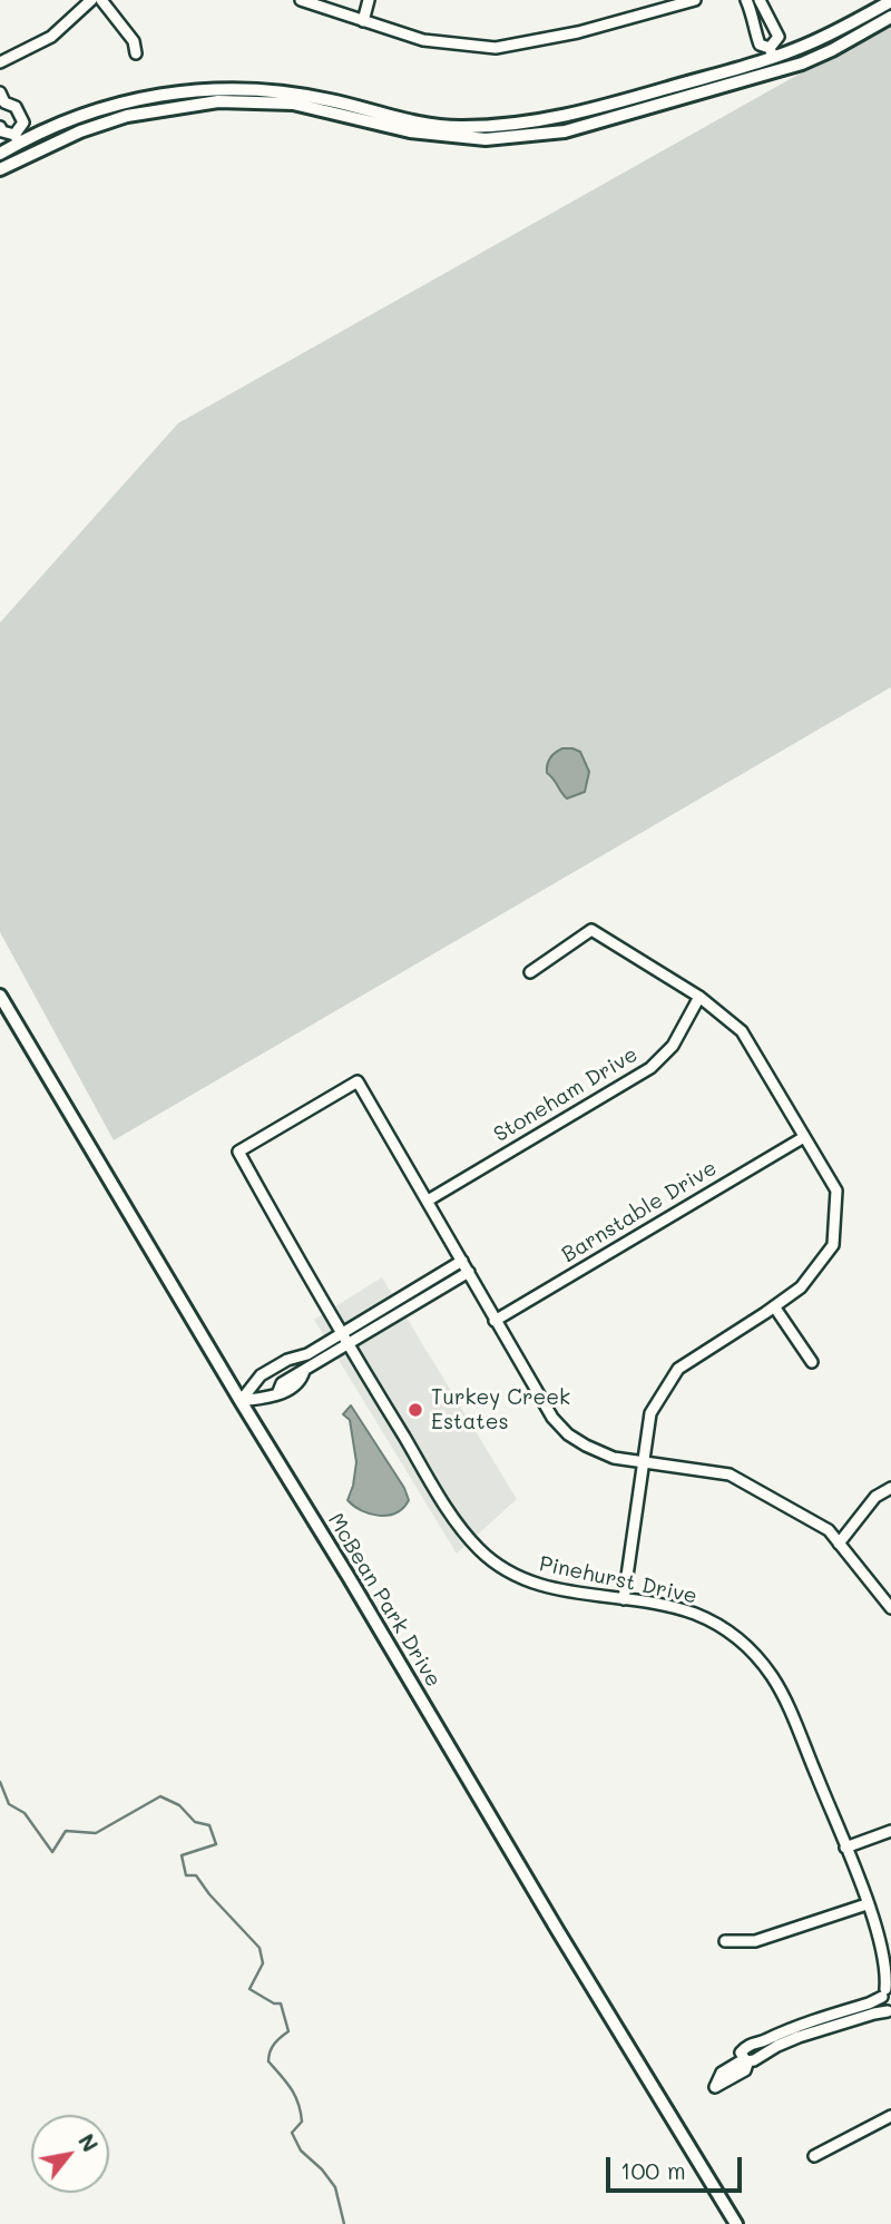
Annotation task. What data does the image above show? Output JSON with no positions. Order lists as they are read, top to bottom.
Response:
{
  "streets": {
    "main road": ["McBean Park Drive"],
    "street": ["Stoneham Drive", "Barnstable Drive", "Pinehurst Drive"]
  },
  "crossings": [
    ["Stoneham Drive", "Pinehurst Drive"]
  ],
  "places": ["Turkey Creek Estates"],
  "scale_bar": "100 m",
  "north": "top right"
}
